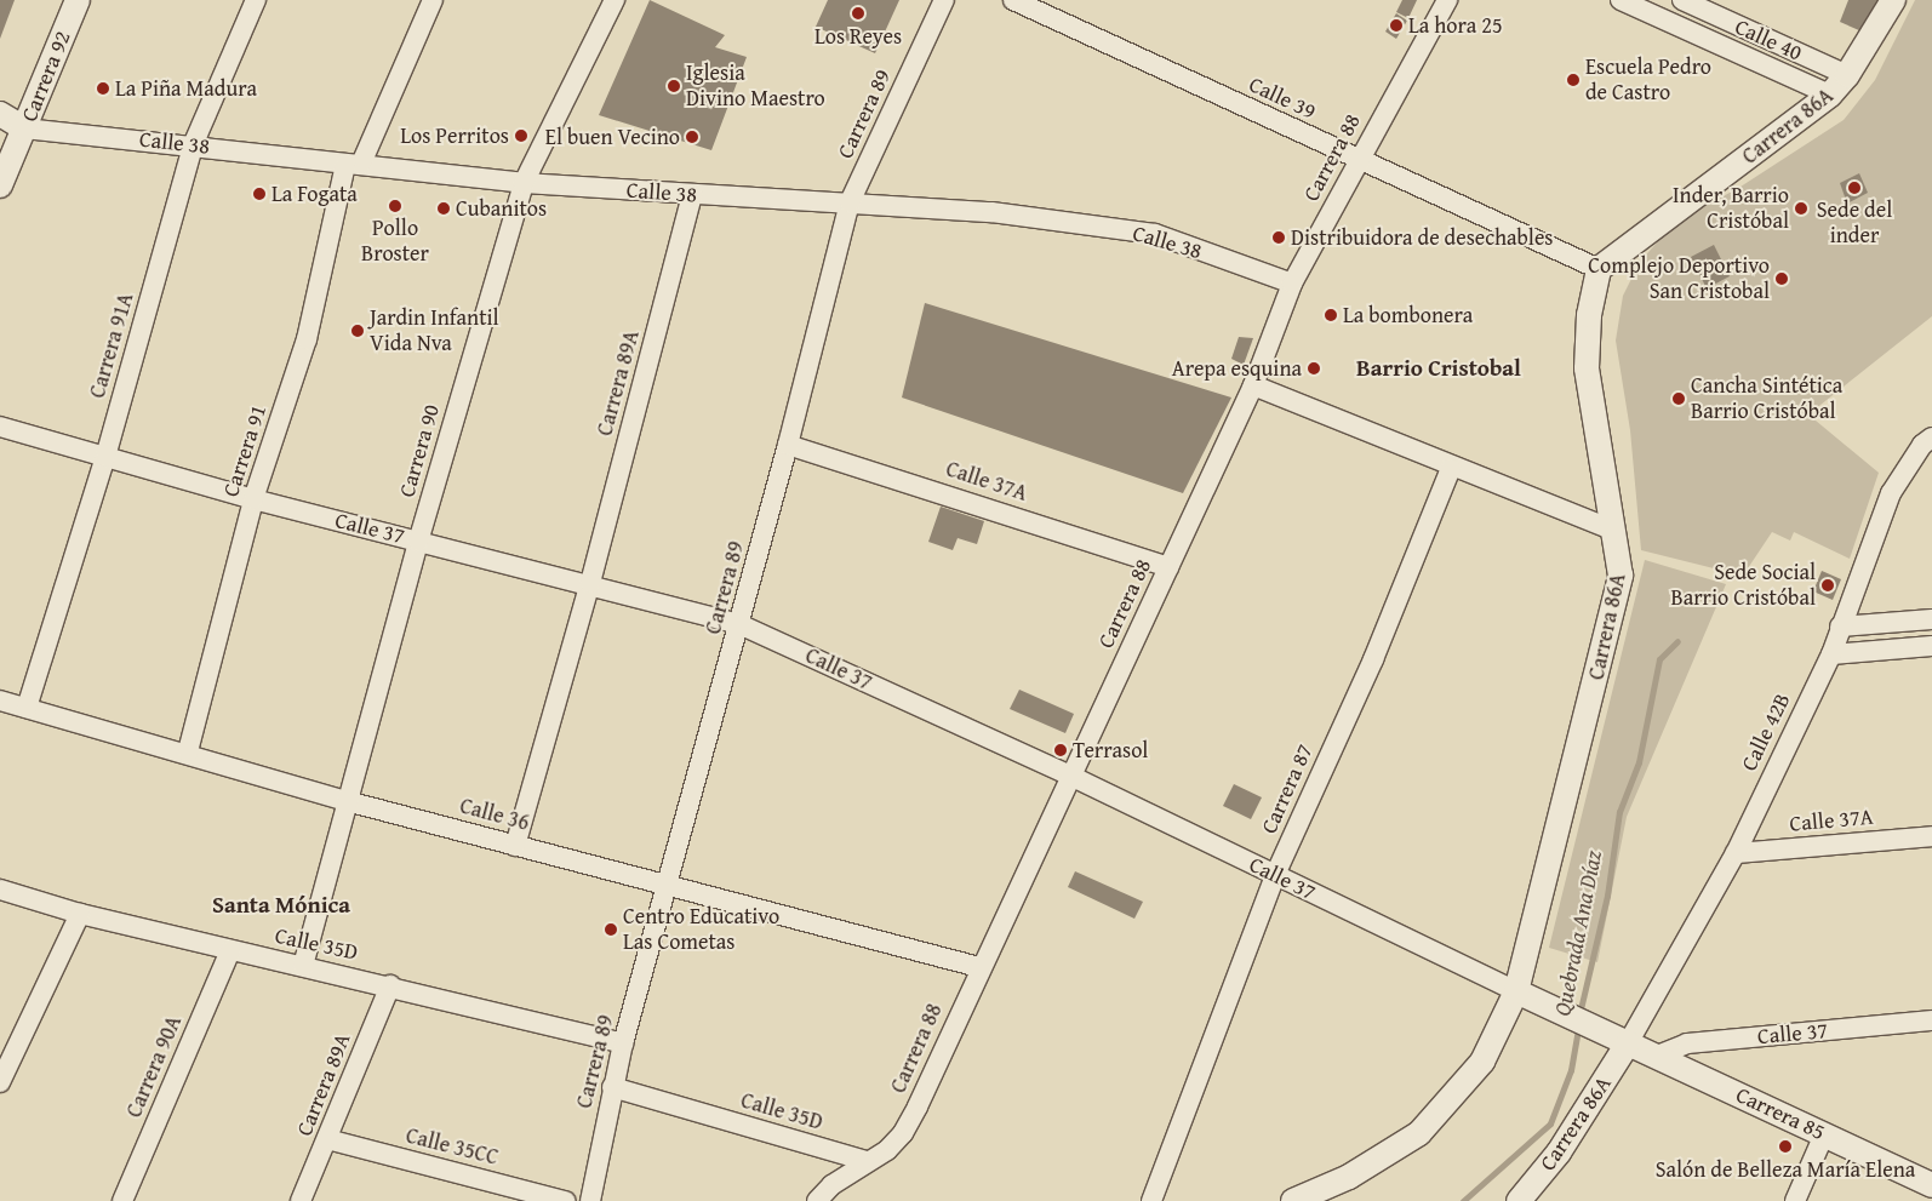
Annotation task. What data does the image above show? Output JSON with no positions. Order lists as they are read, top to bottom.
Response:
{
  "streets": {
    "street": [
      "Calle 40",
      "Carrera 92",
      "Calle 39",
      "Carrera 89",
      "Carrera 86A",
      "Calle 38",
      "Carrera 88",
      "Carrera 91A",
      "Carrera 89A",
      "Carrera 91",
      "Carrera 90",
      "Calle 37A",
      "Calle 37",
      "Calle 42B",
      "Carrera 87",
      "Calle 36",
      "Calle 35D",
      "Carrera 90A",
      "Carrera 85",
      "Calle 35CC"
    ]
  },
  "crossings": [
    ["Calle 40", "Carrera 86A"],
    ["Carrera 92", "Calle 38"],
    ["Calle 39", "Carrera 86A"],
    ["Calle 39", "Carrera 88"],
    ["Carrera 89", "Calle 38"],
    ["Carrera 89", "Calle 37A"],
    ["Carrera 89", "Calle 37"],
    ["Carrera 89", "Calle 36"],
    ["Carrera 89", "Calle 35D"],
    ["Carrera 86A", "Calle 37"],
    ["Carrera 86A", "Calle 42B"],
    ["Carrera 86A", "Carrera 85"],
    ["Calle 38", "Carrera 88"],
    ["Calle 38", "Carrera 91A"],
    ["Calle 38", "Carrera 89A"],
    ["Calle 38", "Carrera 91"],
    ["Calle 38", "Carrera 90"],
    ["Carrera 88", "Calle 37A"],
    ["Carrera 88", "Calle 37"],
    ["Carrera 88", "Calle 36"],
    ["Carrera 88", "Calle 35D"],
    ["Carrera 91A", "Calle 37"],
    ["Carrera 91A", "Calle 36"],
    ["Carrera 89A", "Calle 37"],
    ["Carrera 89A", "Calle 36"],
    ["Carrera 89A", "Calle 35D"],
    ["Carrera 89A", "Calle 35CC"],
    ["Carrera 91", "Calle 37"],
    ["Carrera 91", "Calle 36"],
    ["Carrera 90", "Calle 37"],
    ["Carrera 90", "Calle 36"],
    ["Carrera 90", "Calle 35D"],
    ["Calle 37A", "Calle 42B"],
    ["Calle 37", "Calle 42B"],
    ["Calle 37", "Carrera 87"],
    ["Calle 37", "Carrera 85"],
    ["Calle 42B", "Carrera 85"],
    ["Calle 35D", "Carrera 90A"]
  ],
  "districts": ["Barrio Cristobal", "Santa Mónica"],
  "water": ["Quebrada Ana Díaz"],
  "places": [
    "Los Reyes",
    "La hora 25",
    "Escuela Pedro de Castro",
    "Iglesia Divino Maestro",
    "La Piña Madura",
    "Los Perritos",
    "El buen Vecino",
    "Sede del inder",
    "La Fogata",
    "Pollo Broster",
    "Cubanitos",
    "Inder, Barrio Cristóbal",
    "Distribuidora de desechables",
    "Complejo Deportivo San Cristobal",
    "La bombonera",
    "Jardin Infantil Vida Nva",
    "Arepa esquina",
    "Cancha Sintética Barrio Cristóbal",
    "Sede Social Barrio Cristóbal",
    "Terrasol",
    "Centro Educativo Las Cometas",
    "Salón de Belleza María Elena"
  ]
}
